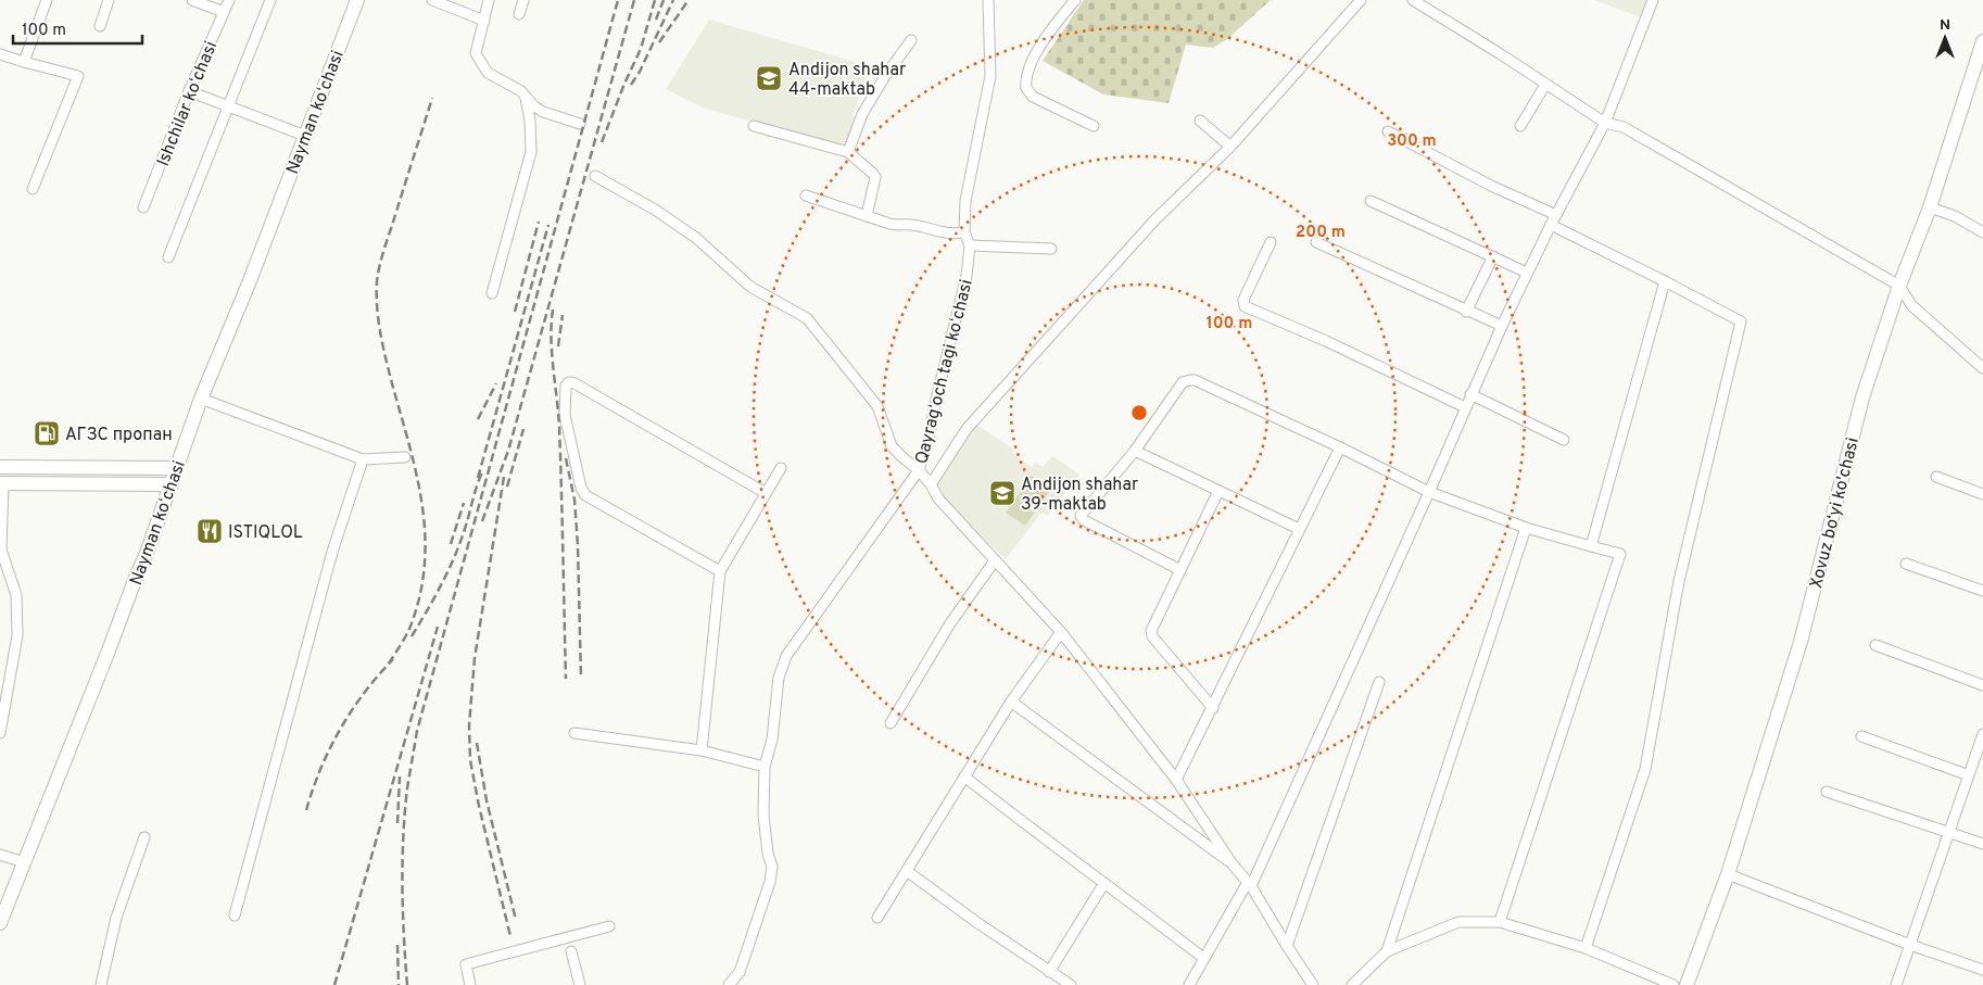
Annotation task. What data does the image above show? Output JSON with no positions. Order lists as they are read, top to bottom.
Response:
{
  "streets": {
    "main road": ["Nayman koʻchasi", "Xovuz bo‘yi ko'chasi"],
    "street": ["Ishchilar koʻchasi", "Qayragʻoch tagi koʻchasi"]
  },
  "places": {
    "school or university": ["Andijon shahar 44-maktab", "Andijon shahar 39-maktab"],
    "fuel station": ["АГЗС пропан"],
    "restaurant": ["ISTIQLOL"]
  },
  "scale_bar": "100 m",
  "north": "top",
  "rings": ["300 m", "200 m", "100 m"]
}
